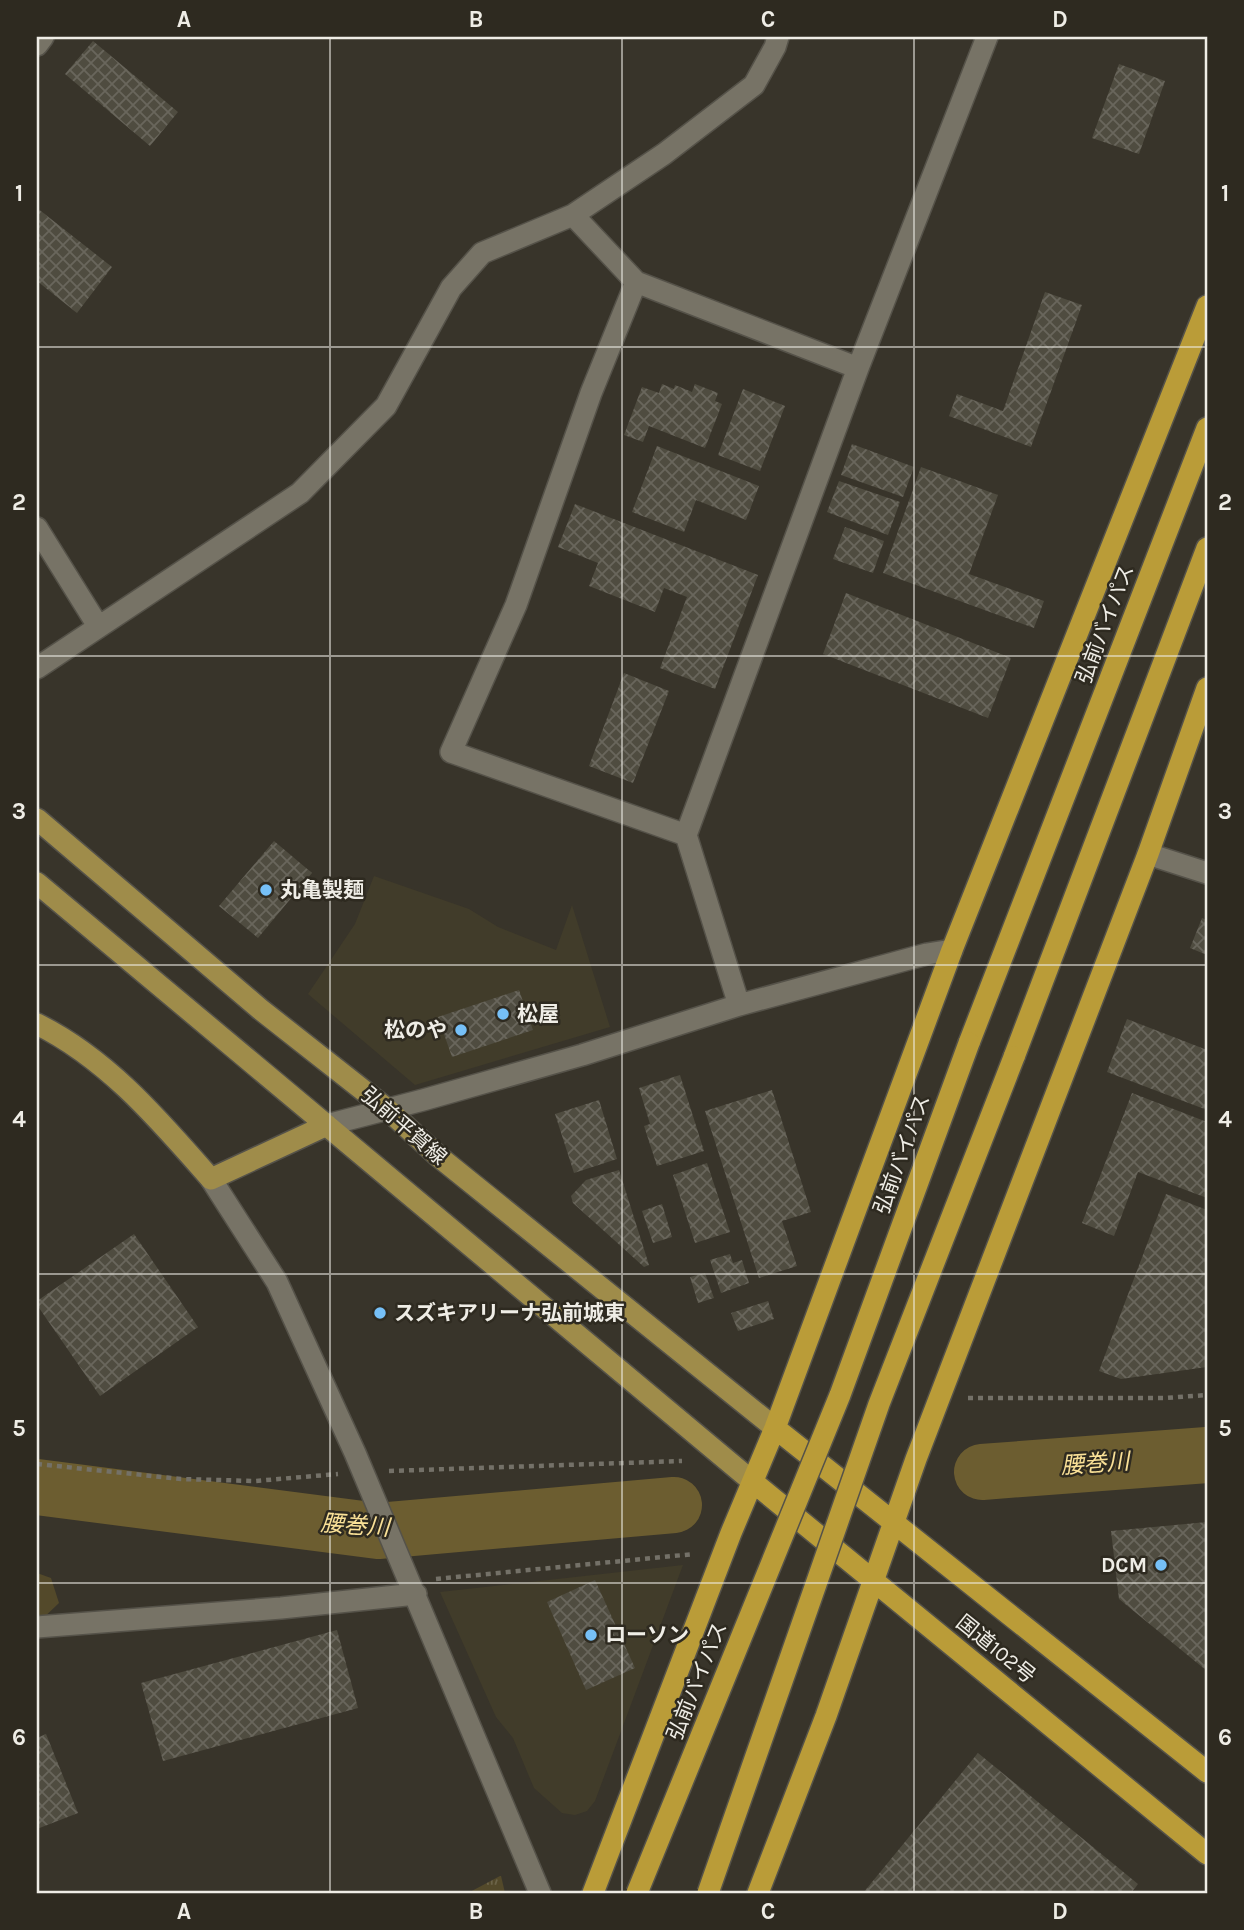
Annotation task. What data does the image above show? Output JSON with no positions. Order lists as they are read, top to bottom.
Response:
{
  "streets": {
    "highway": ["弘前バイパス", "国道102号"],
    "main road": ["弘前平賀線"]
  },
  "crossings": [
    ["弘前平賀線", "国道102号"]
  ],
  "water": ["腰巻川"],
  "places": [
    "丸亀製麺",
    "松屋",
    "松のや",
    "スズキアリーナ弘前城東",
    "DCM",
    "ローソン"
  ],
  "grid": {
    "columns": [
      "A",
      "B",
      "C",
      "D"
    ],
    "rows": [
      "1",
      "2",
      "3",
      "4",
      "5",
      "6"
    ]
  }
}
